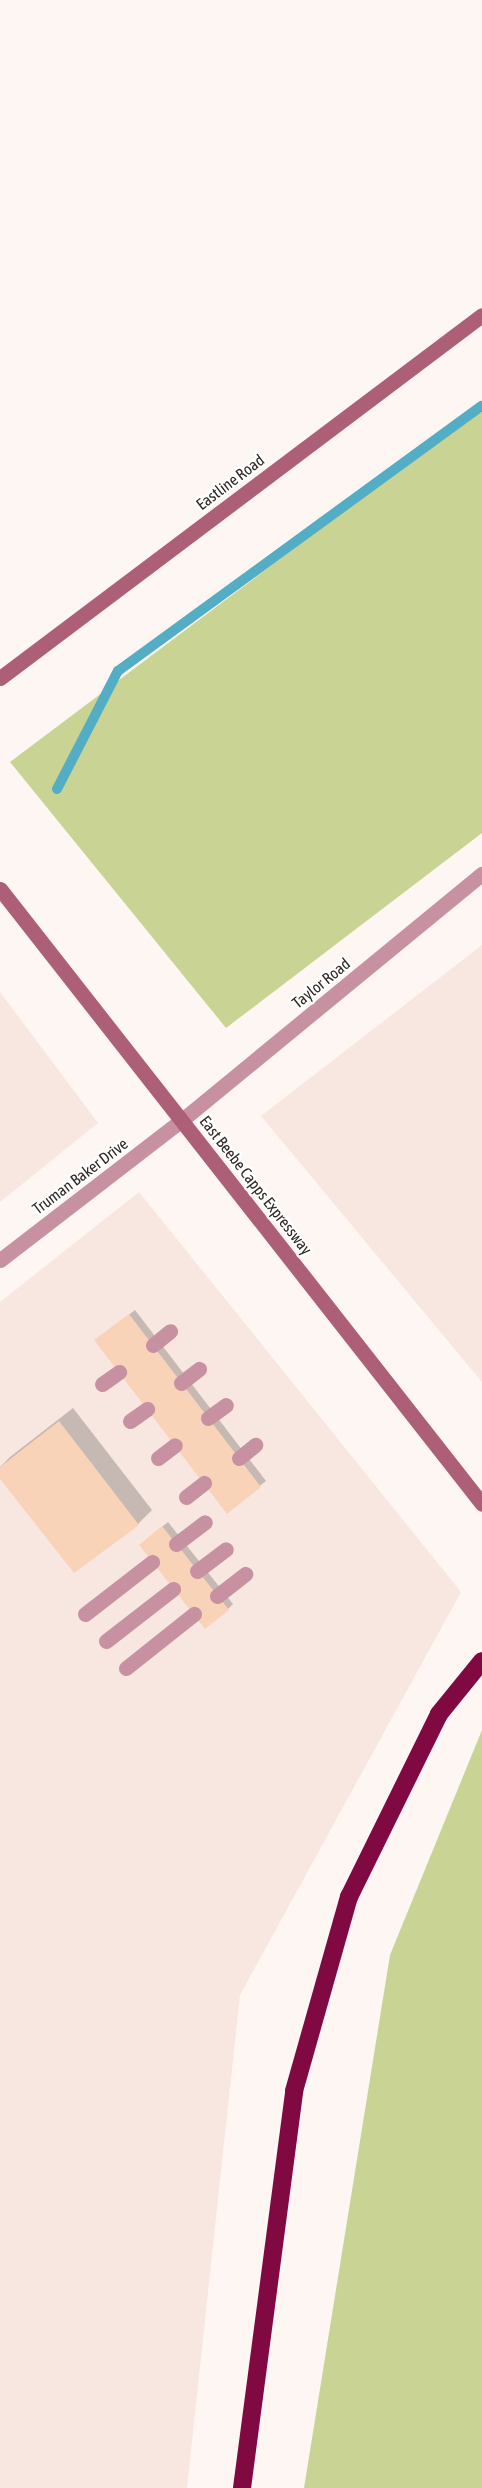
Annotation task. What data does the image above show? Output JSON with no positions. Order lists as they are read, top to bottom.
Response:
{
  "streets": {
    "main road": ["Eastline Road", "East Beebe Capps Expressway"],
    "street": ["Taylor Road", "Truman Baker Drive"]
  },
  "crossings": [
    ["Taylor Road", "Truman Baker Drive"],
    ["Taylor Road", "East Beebe Capps Expressway"],
    ["Truman Baker Drive", "East Beebe Capps Expressway"]
  ]
}
